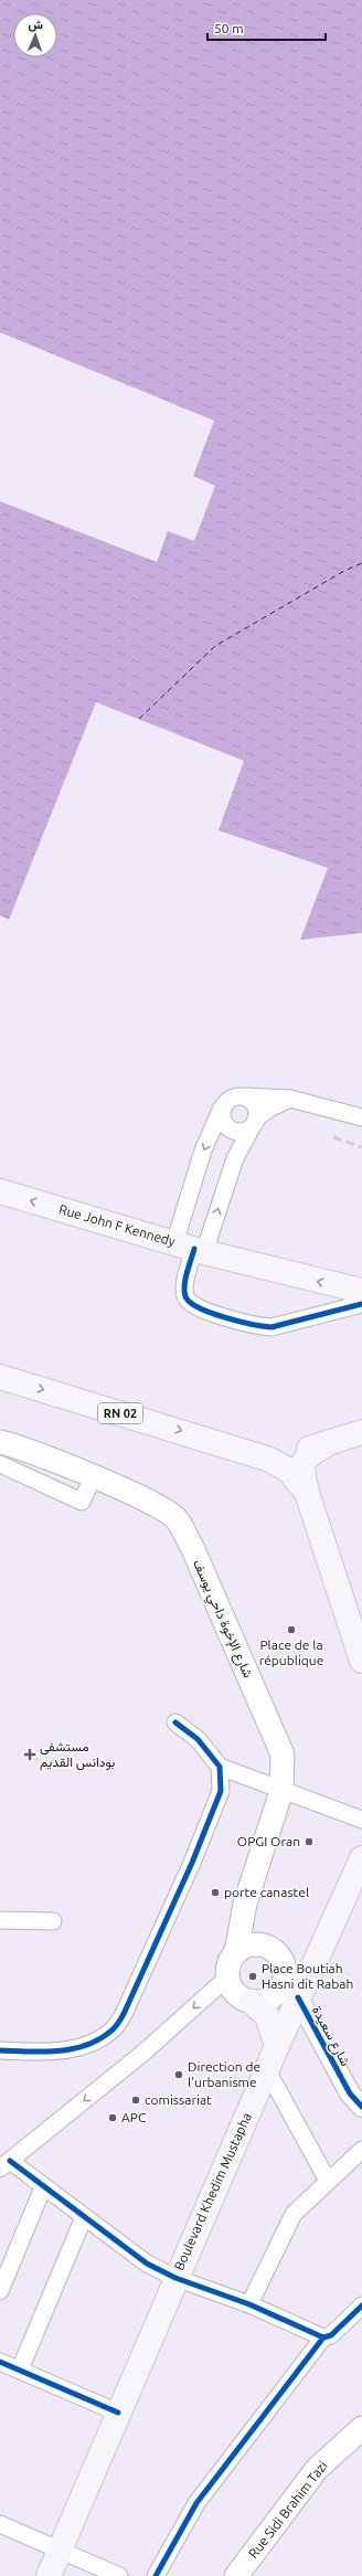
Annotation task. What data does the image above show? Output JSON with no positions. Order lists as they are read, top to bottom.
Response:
{
  "streets": {
    "main road": [
      "Rue John F Kennedy",
      "RN 02",
      "شارع الإخوة داحي يوسف",
      "Boulevard Khedim Mustapha",
      "Rue Sidi Brahim Tazi"
    ],
    "street": ["شارع سعيدة"]
  },
  "crossings": [
    ["شارع الإخوة داحي يوسف", "شارع سعيدة"],
    ["شارع الإخوة داحي يوسف", "Boulevard Khedim Mustapha"],
    ["شارع سعيدة", "Boulevard Khedim Mustapha"]
  ],
  "places": {
    "other": [
      "Place de la république",
      "OPGI Oran",
      "porte canastel",
      "Place Boutiah Hasni dit Rabah",
      "Direction de l'urbanisme",
      "comissariat",
      "APC"
    ],
    "health": ["مستشفى بودانس القديم"]
  },
  "scale_bar": "50 m",
  "north": "top"
}
